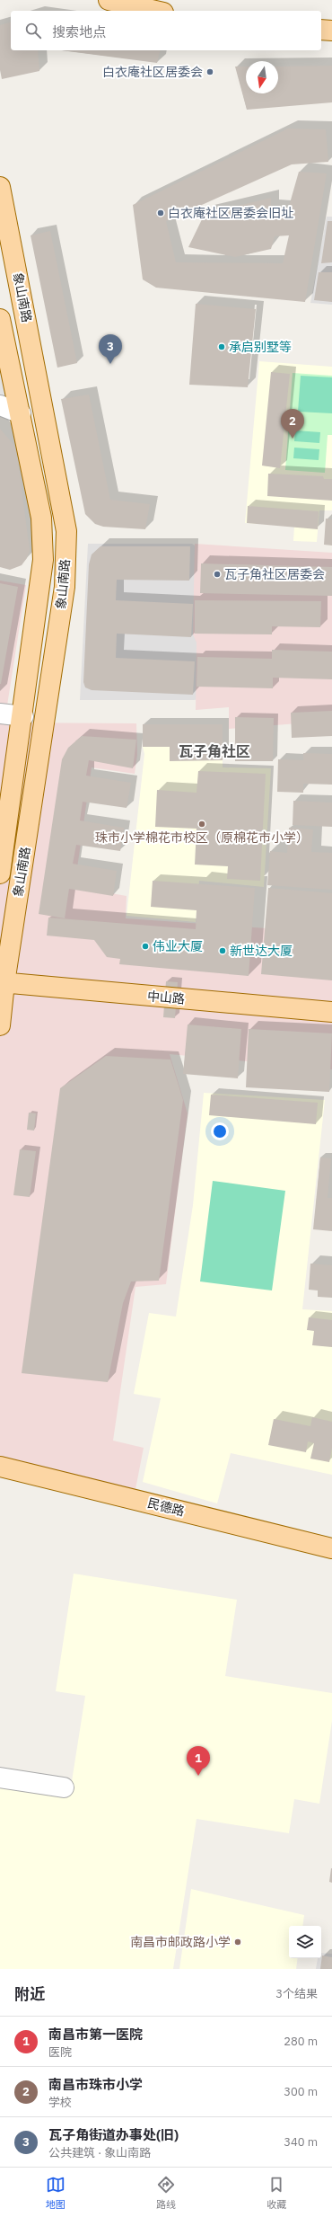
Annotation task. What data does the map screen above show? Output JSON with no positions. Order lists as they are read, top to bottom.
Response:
{
  "streets": {
    "main road": ["象山南路", "中山路", "民德路"]
  },
  "crossings": [
    ["象山南路", "中山路"]
  ],
  "districts": ["瓦子角社区"],
  "places": [
    "白衣庵社区居委会",
    "白衣庵社区居委会旧址",
    "承启别墅等",
    "瓦子角社区居委会",
    "珠市小学棉花市校区（原棉花市小学）",
    "伟业大厦",
    "新世达大厦",
    "南昌市邮政路小学"
  ],
  "north": "bottom",
  "page": {
    "search": "搜索地点",
    "pins": ["3", "2", "1"],
    "heading": ["附近", "3个结果"],
    "list": [
      {
        "mark": "1",
        "name": "南昌市第一医院",
        "note": "医院",
        "value": "280 m"
      },
      {
        "mark": "2",
        "name": "南昌市珠市小学",
        "note": "学校",
        "value": "300 m"
      },
      {
        "mark": "3",
        "name": "瓦子角街道办事处(旧)",
        "note": "公共建筑 · 象山南路",
        "value": "340 m"
      }
    ],
    "nav": ["地图", "路线", "收藏"]
  }
}
